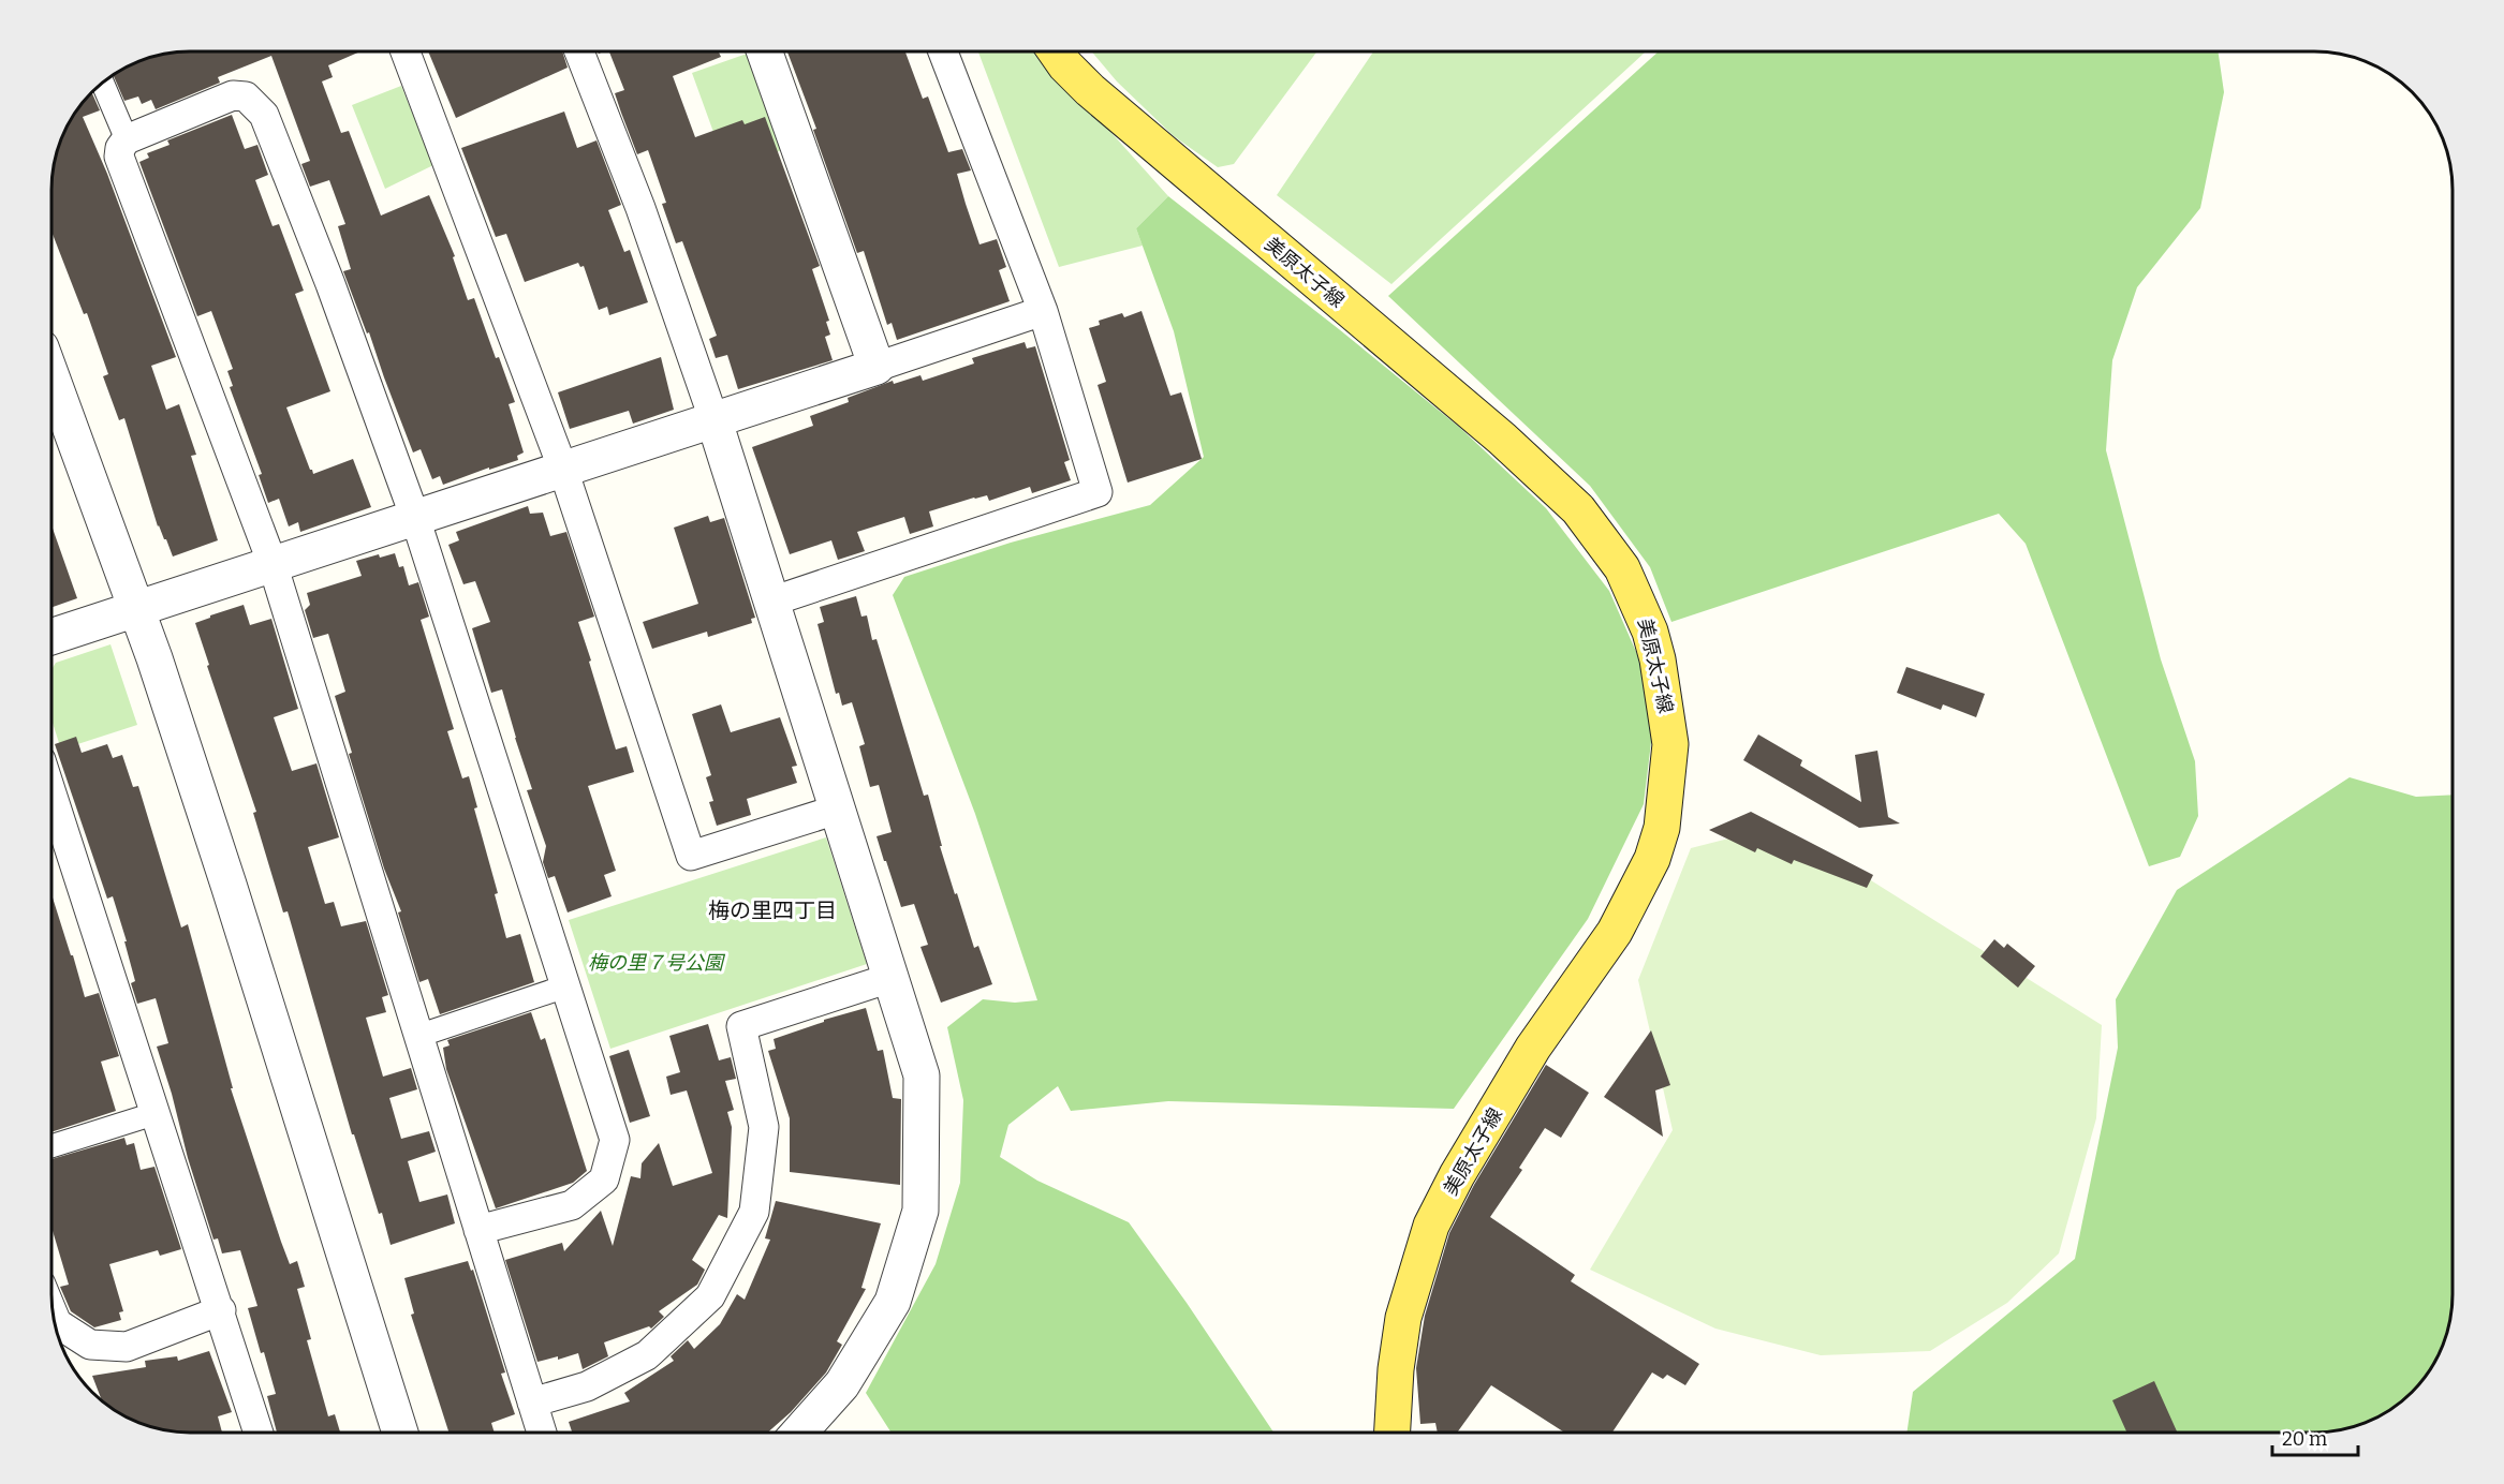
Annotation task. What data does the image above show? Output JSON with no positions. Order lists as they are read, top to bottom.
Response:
{
  "streets": {
    "main road": ["美原太子線"]
  },
  "districts": ["梅の里四丁目"],
  "parks": ["梅の里７号公園"],
  "scale_bar": "20 m"
}
